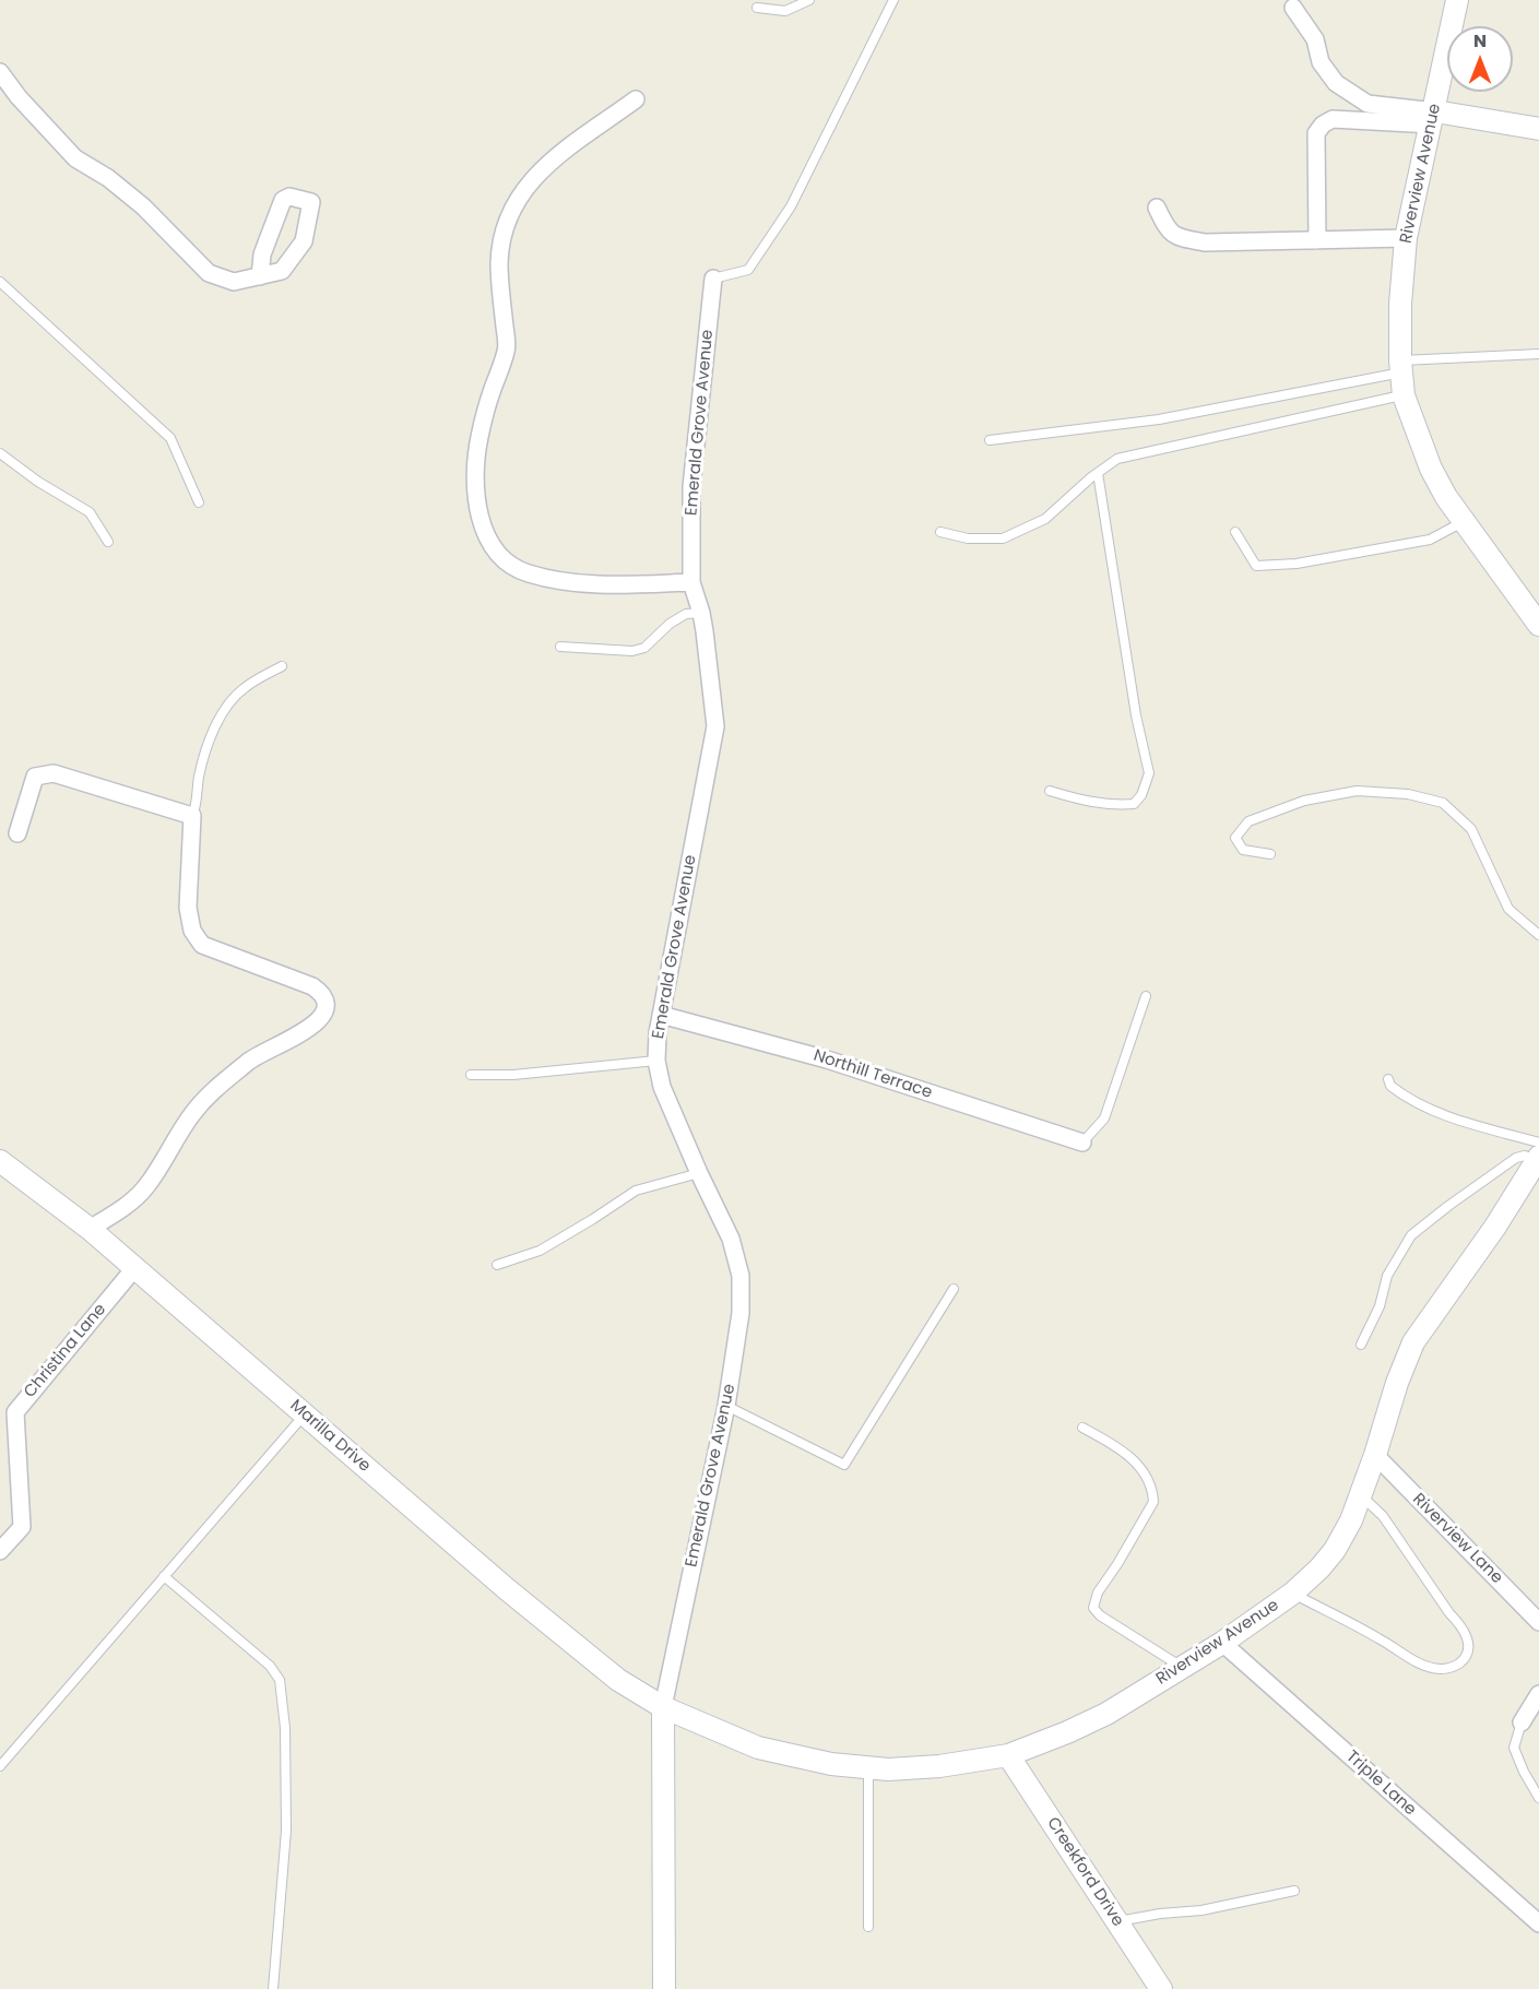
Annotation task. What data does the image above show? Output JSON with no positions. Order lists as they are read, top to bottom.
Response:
{
  "streets": {
    "street": [
      "Riverview Avenue",
      "Emerald Grove Avenue",
      "Northill Terrace",
      "Christina Lane",
      "Marilla Drive",
      "Riverview Lane",
      "Triple Lane",
      "Creekford Drive"
    ]
  },
  "crossings": [
    ["Riverview Avenue", "Emerald Grove Avenue"],
    ["Riverview Avenue", "Marilla Drive"],
    ["Riverview Avenue", "Riverview Lane"],
    ["Riverview Avenue", "Triple Lane"],
    ["Riverview Avenue", "Creekford Drive"],
    ["Emerald Grove Avenue", "Northill Terrace"],
    ["Emerald Grove Avenue", "Marilla Drive"],
    ["Christina Lane", "Marilla Drive"]
  ],
  "north": "top"
}
